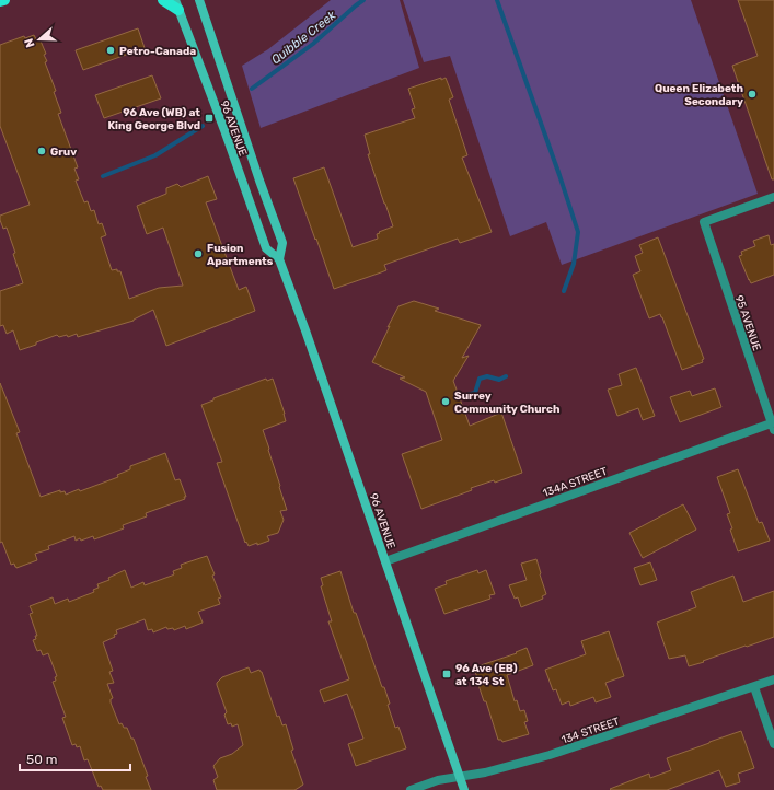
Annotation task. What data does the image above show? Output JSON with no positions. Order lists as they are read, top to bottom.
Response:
{
  "streets": {
    "main road": ["96 AVENUE"],
    "street": ["95 AVENUE", "134A STREET", "134 STREET"]
  },
  "crossings": [
    ["96 AVENUE", "134A STREET"],
    ["96 AVENUE", "134 STREET"],
    ["95 AVENUE", "134A STREET"]
  ],
  "water": ["Quibble Creek"],
  "places": {
    "other": [
      "Petro-Canada",
      "Queen Elizabeth Secondary",
      "Gruv",
      "Fusion Apartments",
      "Surrey Community Church"
    ],
    "transit": ["96 Ave (WB) at King George Blvd", "96 Ave (EB) at 134 St"]
  },
  "scale_bar": "50 m",
  "north": "left"
}
